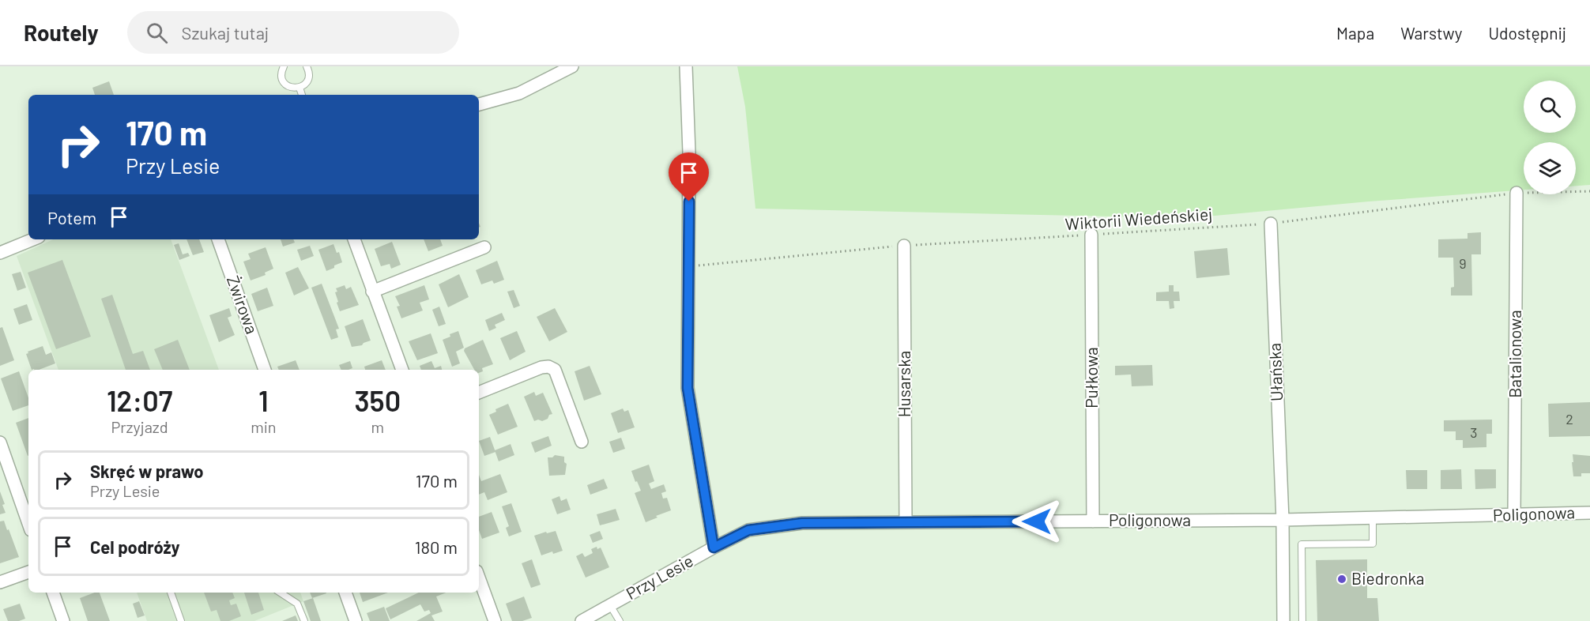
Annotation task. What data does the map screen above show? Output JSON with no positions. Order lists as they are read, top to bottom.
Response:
{
  "streets": {
    "street": [
      "Żwirowa",
      "Batalionowa",
      "Ułańska",
      "Pułkowa",
      "Husarska",
      "Poligonowa",
      "Przy Lesie"
    ],
    "path": ["Wiktorii Wiedeńskiej"]
  },
  "crossings": [
    ["Wiktorii Wiedeńskiej", "Batalionowa"],
    ["Wiktorii Wiedeńskiej", "Ułańska"],
    ["Wiktorii Wiedeńskiej", "Pułkowa"],
    ["Wiktorii Wiedeńskiej", "Husarska"],
    ["Batalionowa", "Poligonowa"],
    ["Ułańska", "Poligonowa"],
    ["Pułkowa", "Poligonowa"],
    ["Husarska", "Poligonowa"],
    ["Poligonowa", "Przy Lesie"]
  ],
  "places": ["Biedronka"],
  "house_numbers": ["9", "2", "3"],
  "page": {
    "header": "Routely",
    "search": "Szukaj tutaj",
    "nav": ["Mapa", "Warstwy", "Udostępnij"],
    "turn": ["170 m", "Przy Lesie"],
    "then": "Potem",
    "eta": [
      "12:07",
      "Przyjazd",
      "1",
      "min",
      "350",
      "m"
    ],
    "list": [
      {
        "name": "Skręć w prawo",
        "note": "Przy Lesie",
        "value": "170 m"
      },
      {
        "name": "Cel podróży",
        "value": "180 m"
      }
    ]
  }
}
